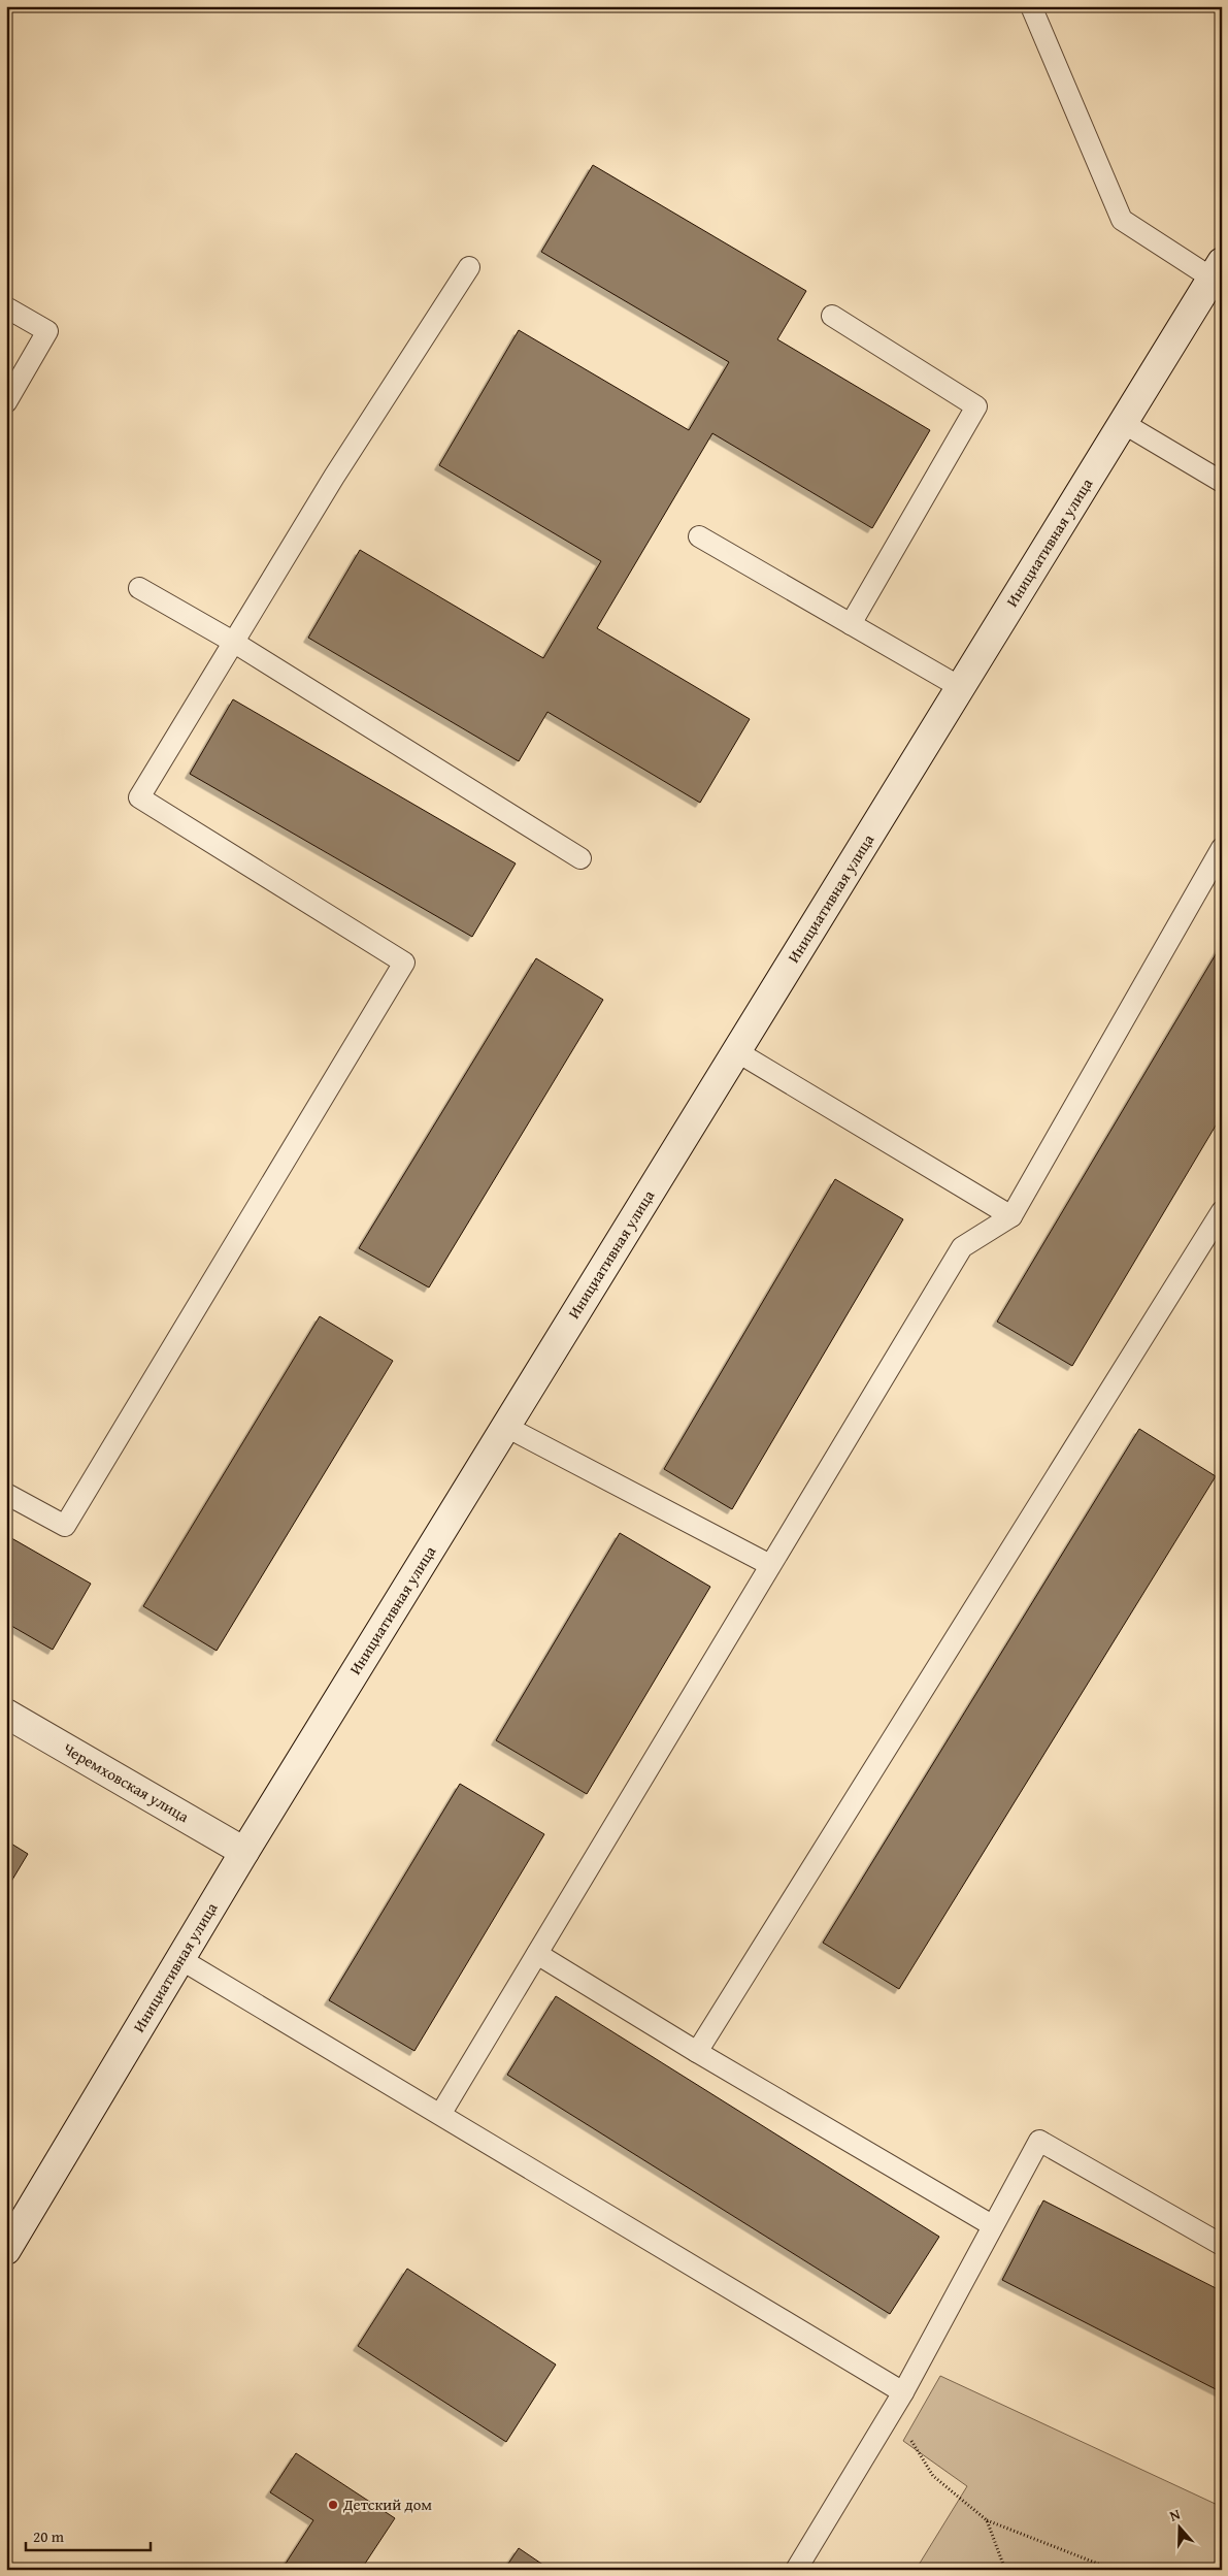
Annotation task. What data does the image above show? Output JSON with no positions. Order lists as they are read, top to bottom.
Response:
{
  "streets": {
    "main road": ["Инициативная улица", "Черемховская улица"]
  },
  "crossings": [
    ["Инициативная улица", "Черемховская улица"]
  ],
  "places": ["Детский дом"],
  "scale_bar": "20 m",
  "north": "top"
}
